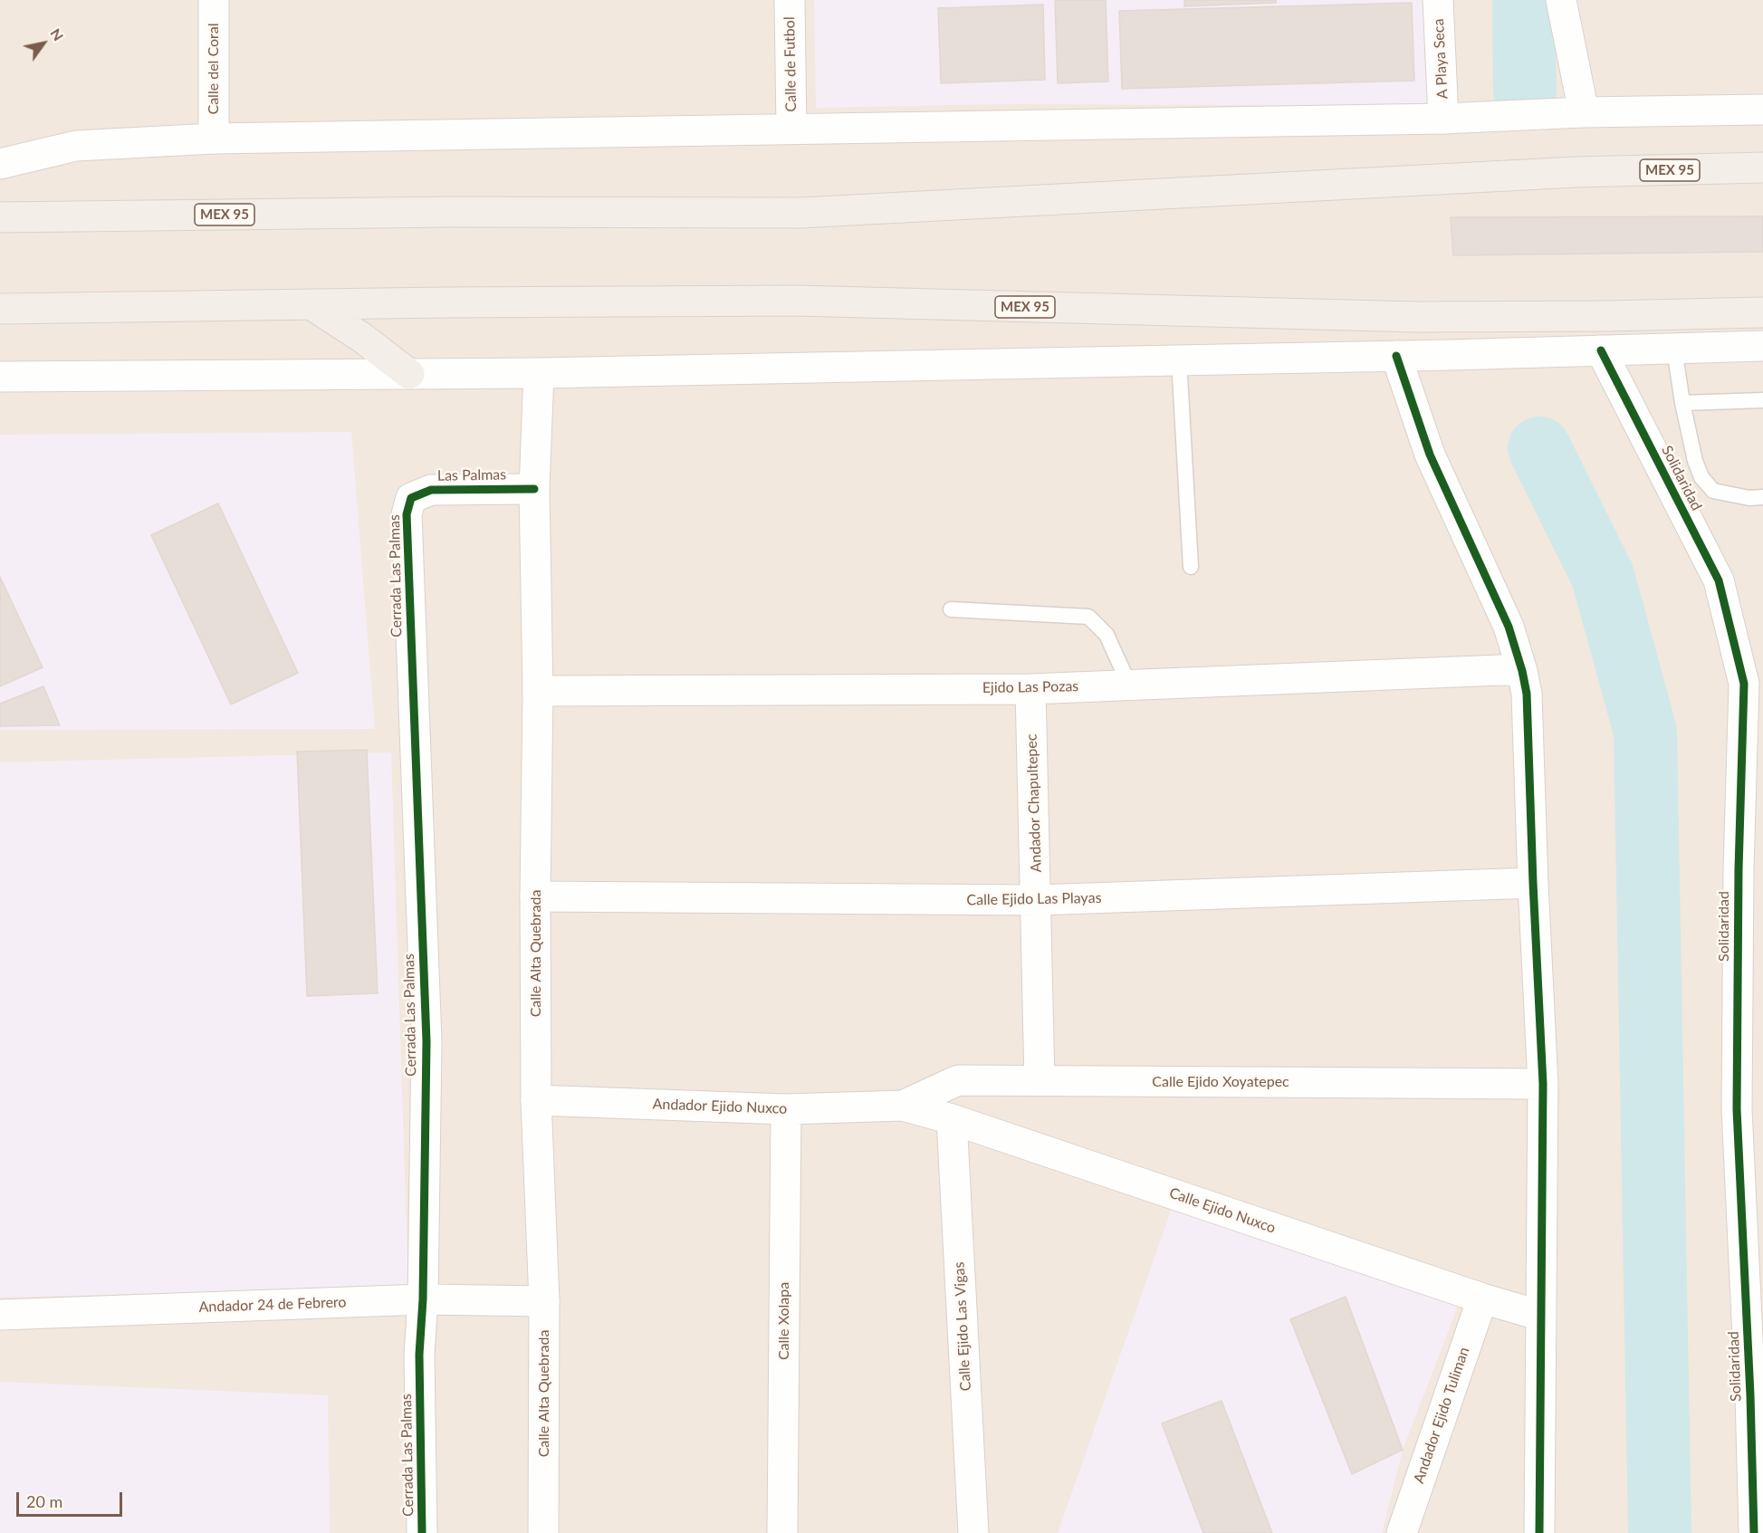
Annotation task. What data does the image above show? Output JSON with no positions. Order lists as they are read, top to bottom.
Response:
{
  "streets": {
    "main road": ["MEX 95"],
    "street": [
      "A Playa Seca",
      "Calle de Futbol",
      "Calle del Coral",
      "Las Palmas",
      "Solidaridad",
      "Cerrada Las Palmas",
      "Ejido Las Pozas",
      "Andador Chapultepec",
      "Calle Ejido Las Playas",
      "Calle Alta Quebrada",
      "Calle Ejido Xoyatepec",
      "Andador Ejido Nuxco",
      "Calle Ejido Nuxco",
      "Andador 24 de Febrero",
      "Calle Xolapa",
      "Calle Ejido Las Vigas",
      "Andador Ejido Tuliman"
    ]
  },
  "crossings": [
    ["Las Palmas", "Cerrada Las Palmas"],
    ["Las Palmas", "Calle Alta Quebrada"],
    ["Cerrada Las Palmas", "Andador 24 de Febrero"],
    ["Ejido Las Pozas", "Andador Chapultepec"],
    ["Ejido Las Pozas", "Calle Alta Quebrada"],
    ["Andador Chapultepec", "Calle Ejido Las Playas"],
    ["Andador Chapultepec", "Calle Ejido Xoyatepec"],
    ["Calle Ejido Las Playas", "Calle Alta Quebrada"],
    ["Calle Alta Quebrada", "Andador Ejido Nuxco"],
    ["Calle Alta Quebrada", "Andador 24 de Febrero"],
    ["Calle Ejido Xoyatepec", "Andador Ejido Nuxco"],
    ["Calle Ejido Xoyatepec", "Calle Ejido Nuxco"],
    ["Andador Ejido Nuxco", "Calle Ejido Nuxco"],
    ["Andador Ejido Nuxco", "Calle Xolapa"],
    ["Calle Ejido Nuxco", "Calle Ejido Las Vigas"],
    ["Calle Ejido Nuxco", "Andador Ejido Tuliman"]
  ],
  "scale_bar": "20 m",
  "north": "top right"
}
